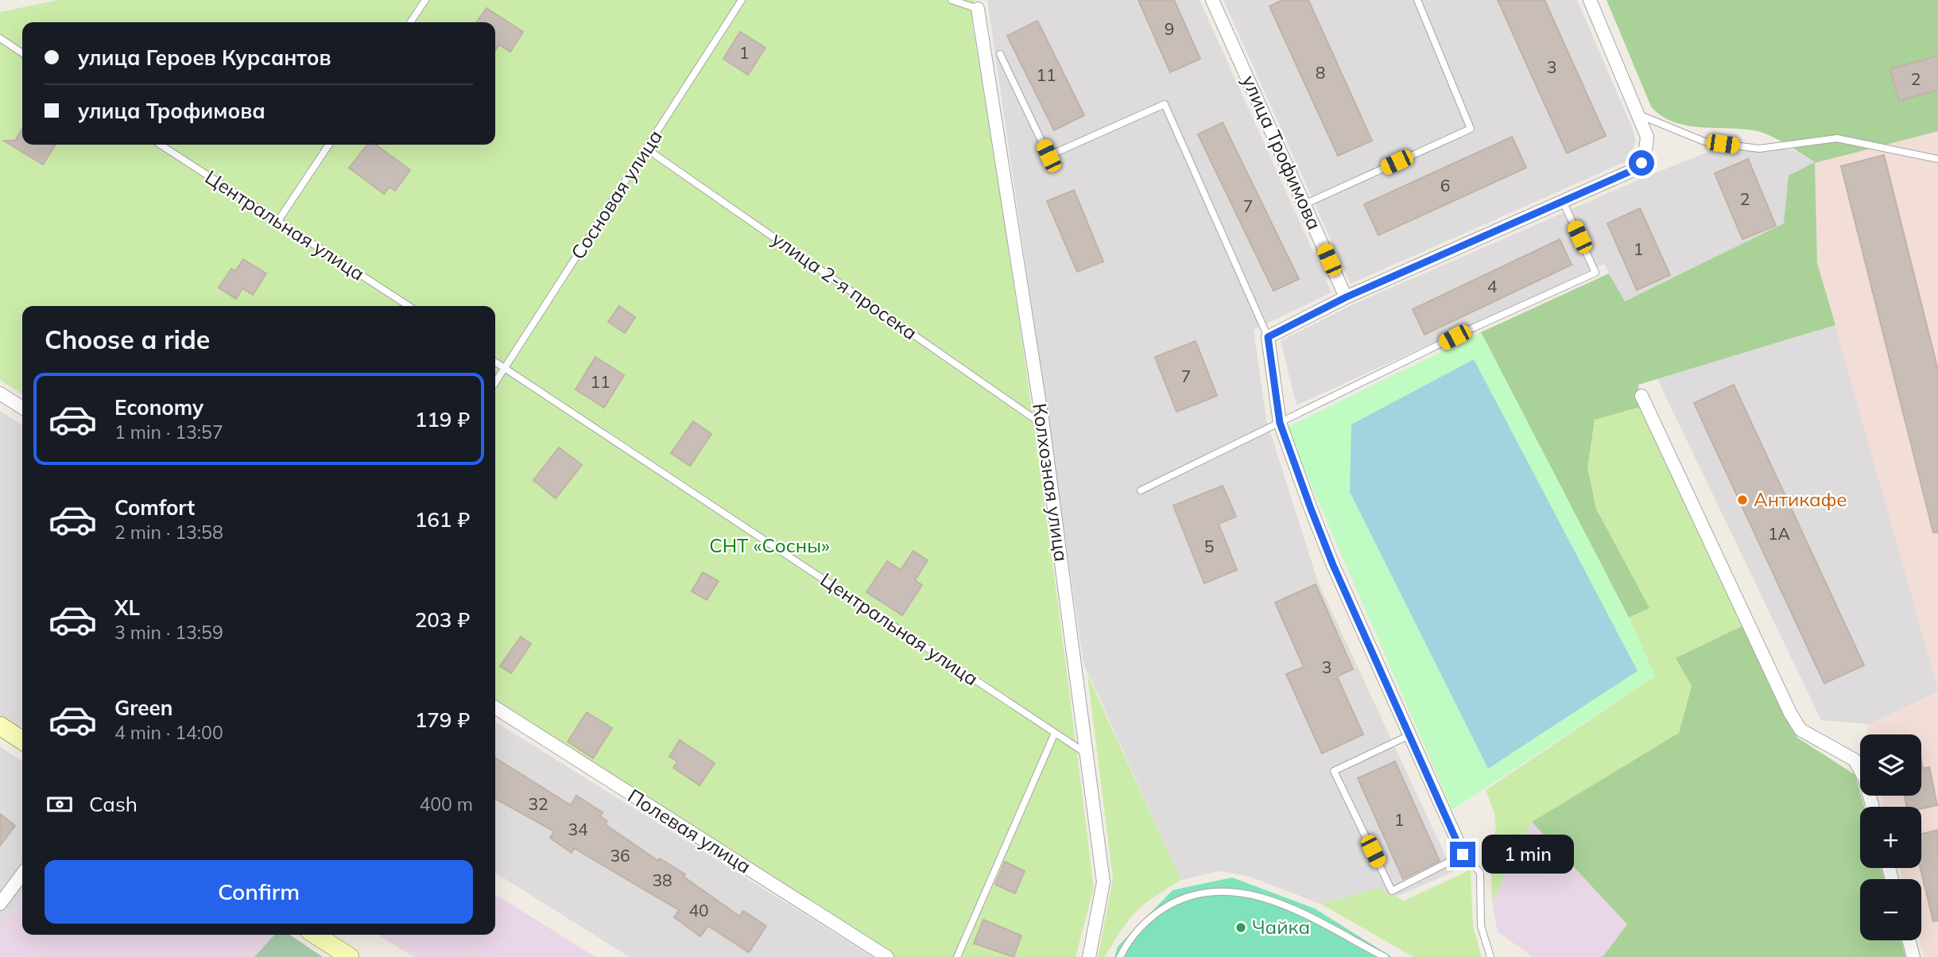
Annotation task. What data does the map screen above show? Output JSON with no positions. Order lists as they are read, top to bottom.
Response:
{
  "streets": {
    "street": ["улица Трофимова", "Колхозная улица", "Полевая улица"],
    "lane": ["Сосновая улица", "Центральная улица", "улица 2-я просека"]
  },
  "crossings": [
    ["Сосновая улица", "Центральная улица"],
    ["Сосновая улица", "улица 2-я просека"],
    ["Центральная улица", "Колхозная улица"],
    ["улица 2-я просека", "Колхозная улица"]
  ],
  "parks": ["СНТ «Сосны»"],
  "places": ["Антикафе", "Чайка"],
  "house_numbers": [
    "9",
    "1",
    "3",
    "8",
    "11",
    "2",
    "6",
    "2",
    "7",
    "1",
    "4",
    "7",
    "11",
    "1А",
    "5",
    "3",
    "32",
    "1",
    "34",
    "36",
    "38",
    "40"
  ],
  "page": {
    "banner": ["улица Героев Курсантов", "улица Трофимова"],
    "heading": "Choose a ride",
    "list": [
      {
        "name": "Economy",
        "note": "1 min · 13:57",
        "value": "119 ₽"
      },
      {
        "name": "Comfort",
        "note": "2 min · 13:58",
        "value": "161 ₽"
      },
      {
        "name": "XL",
        "note": "3 min · 13:59",
        "value": "203 ₽"
      },
      {
        "name": "Green",
        "note": "4 min · 14:00",
        "value": "179 ₽"
      }
    ],
    "map_buttons": ["+", "−"],
    "pay": ["Cash", "400 m"],
    "bubble": "1 min",
    "buttons": "Confirm"
  }
}
